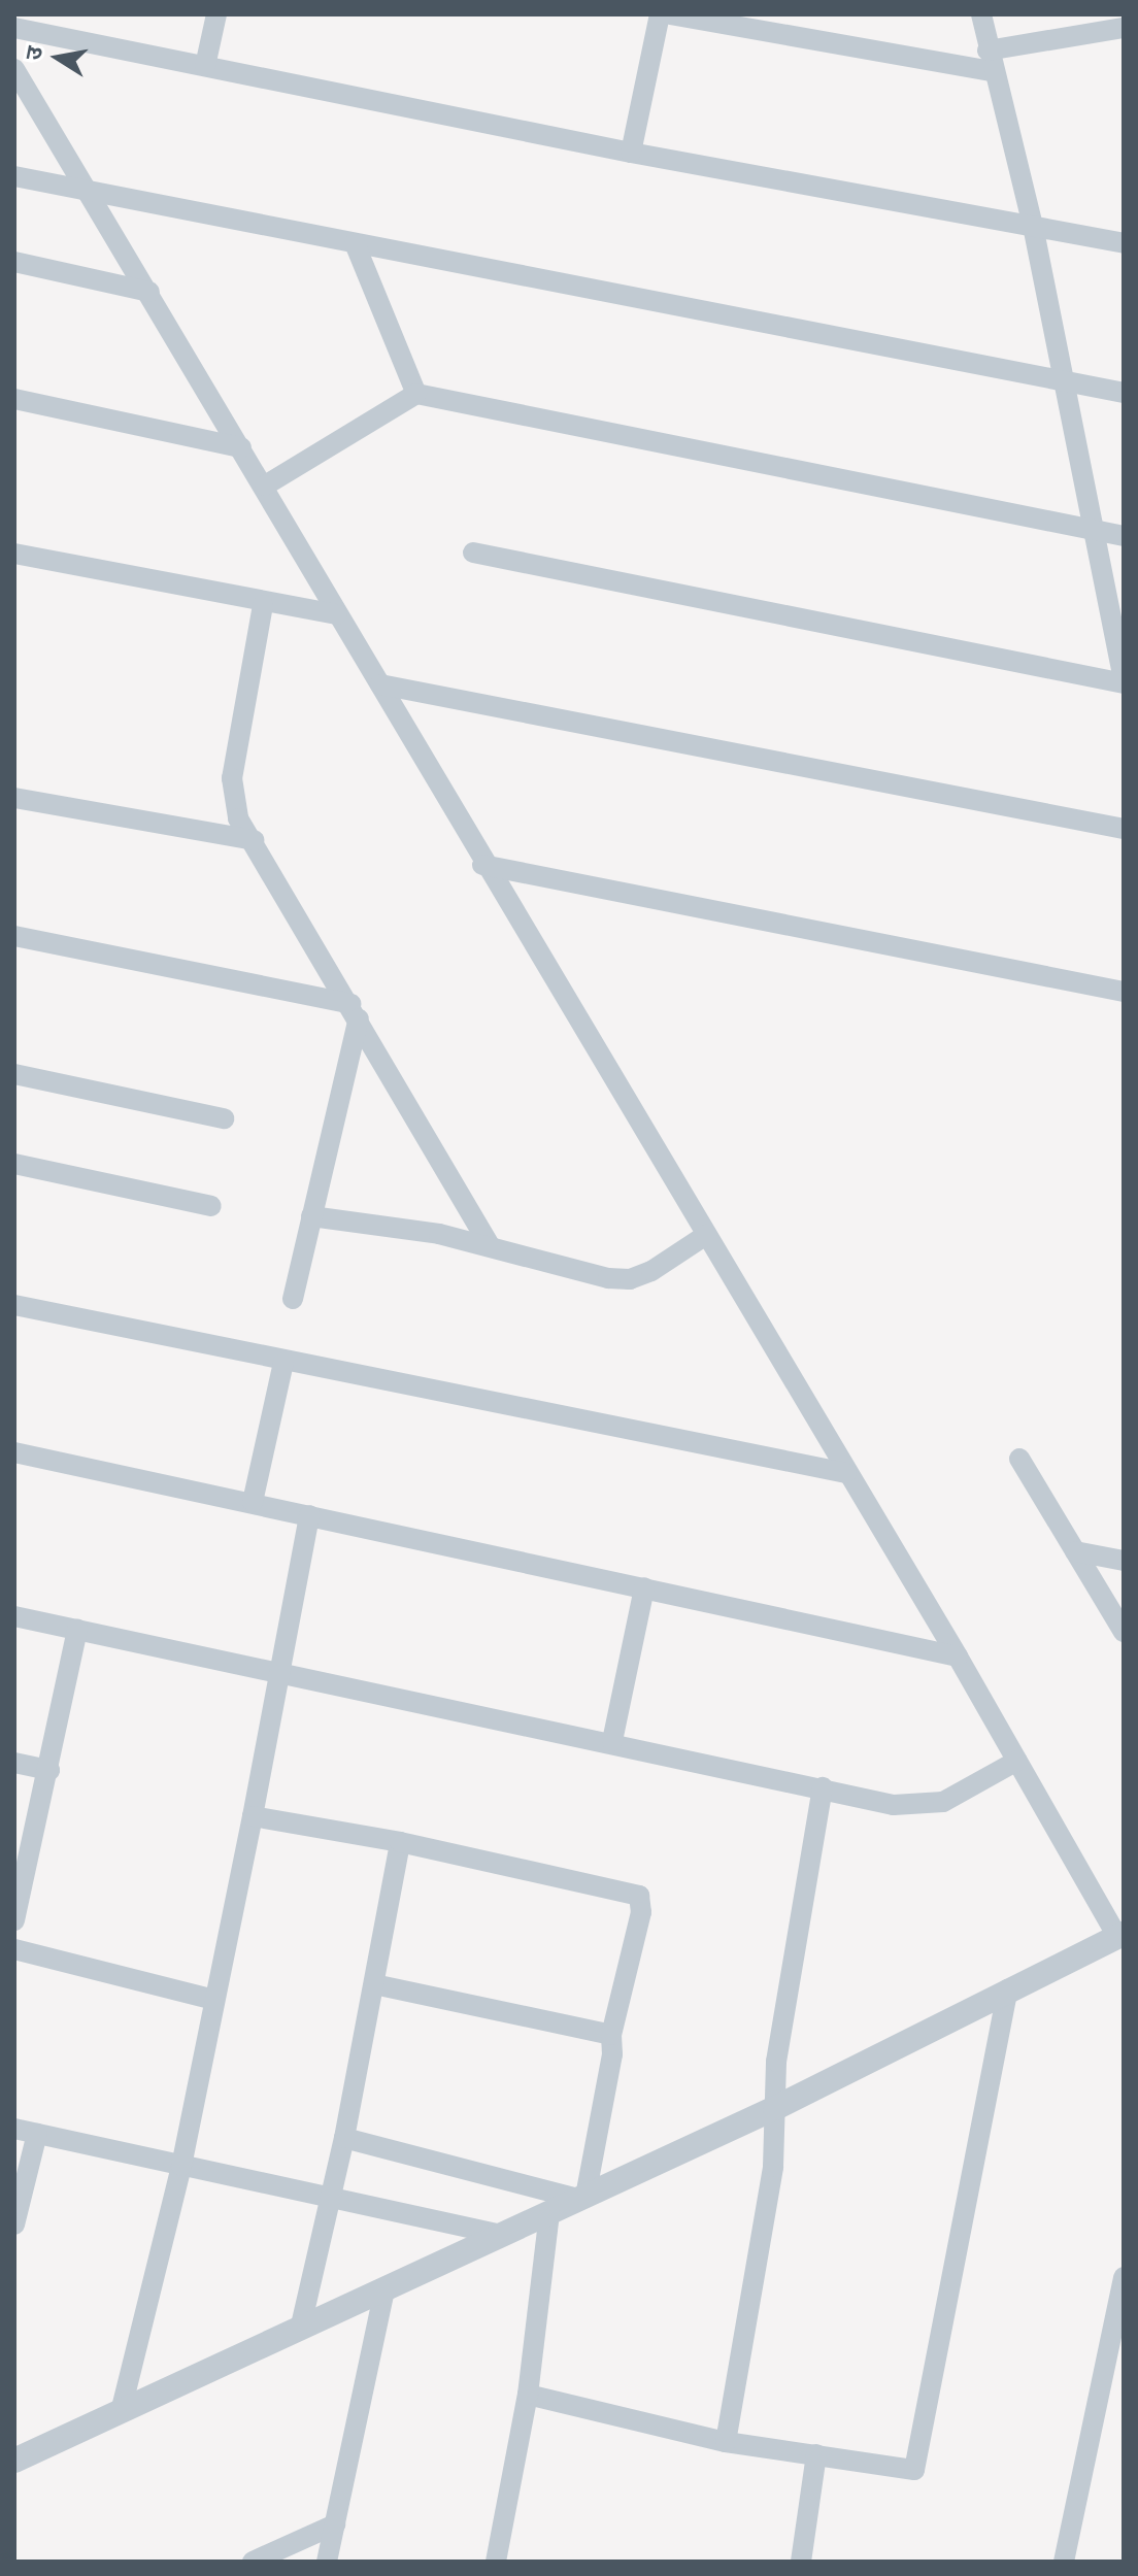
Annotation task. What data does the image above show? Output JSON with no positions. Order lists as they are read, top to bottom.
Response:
{
  "north": "left"
}
